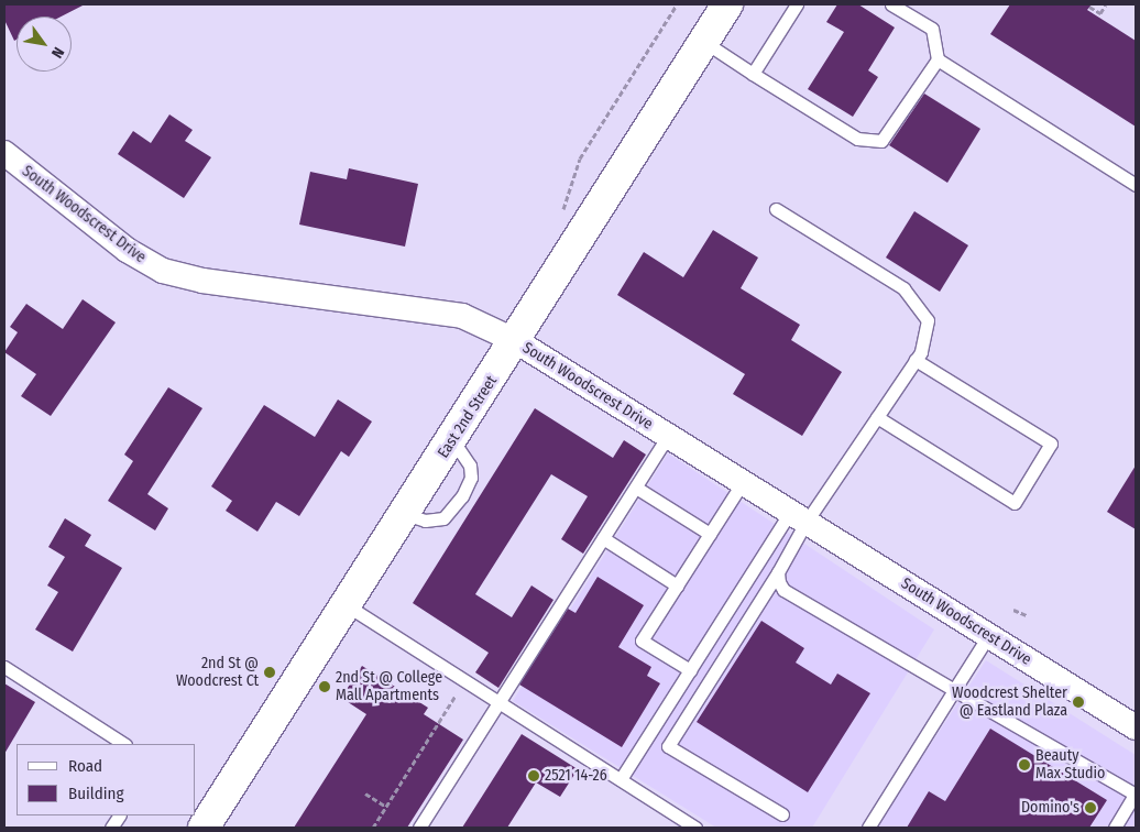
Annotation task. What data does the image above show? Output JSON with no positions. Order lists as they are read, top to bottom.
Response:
{
  "streets": {
    "street": ["South Woodscrest Drive", "East 2nd Street"]
  },
  "crossings": [
    ["South Woodscrest Drive", "East 2nd Street"]
  ],
  "places": [
    "2nd St @ Woodcrest Ct",
    "2nd St @ College Mall Apartments",
    "Woodcrest Shelter @ Eastland Plaza",
    "Beauty Max Studio",
    "2521 14-26",
    "Domino's"
  ],
  "legend": ["Road", "Building"],
  "north": "bottom right"
}
